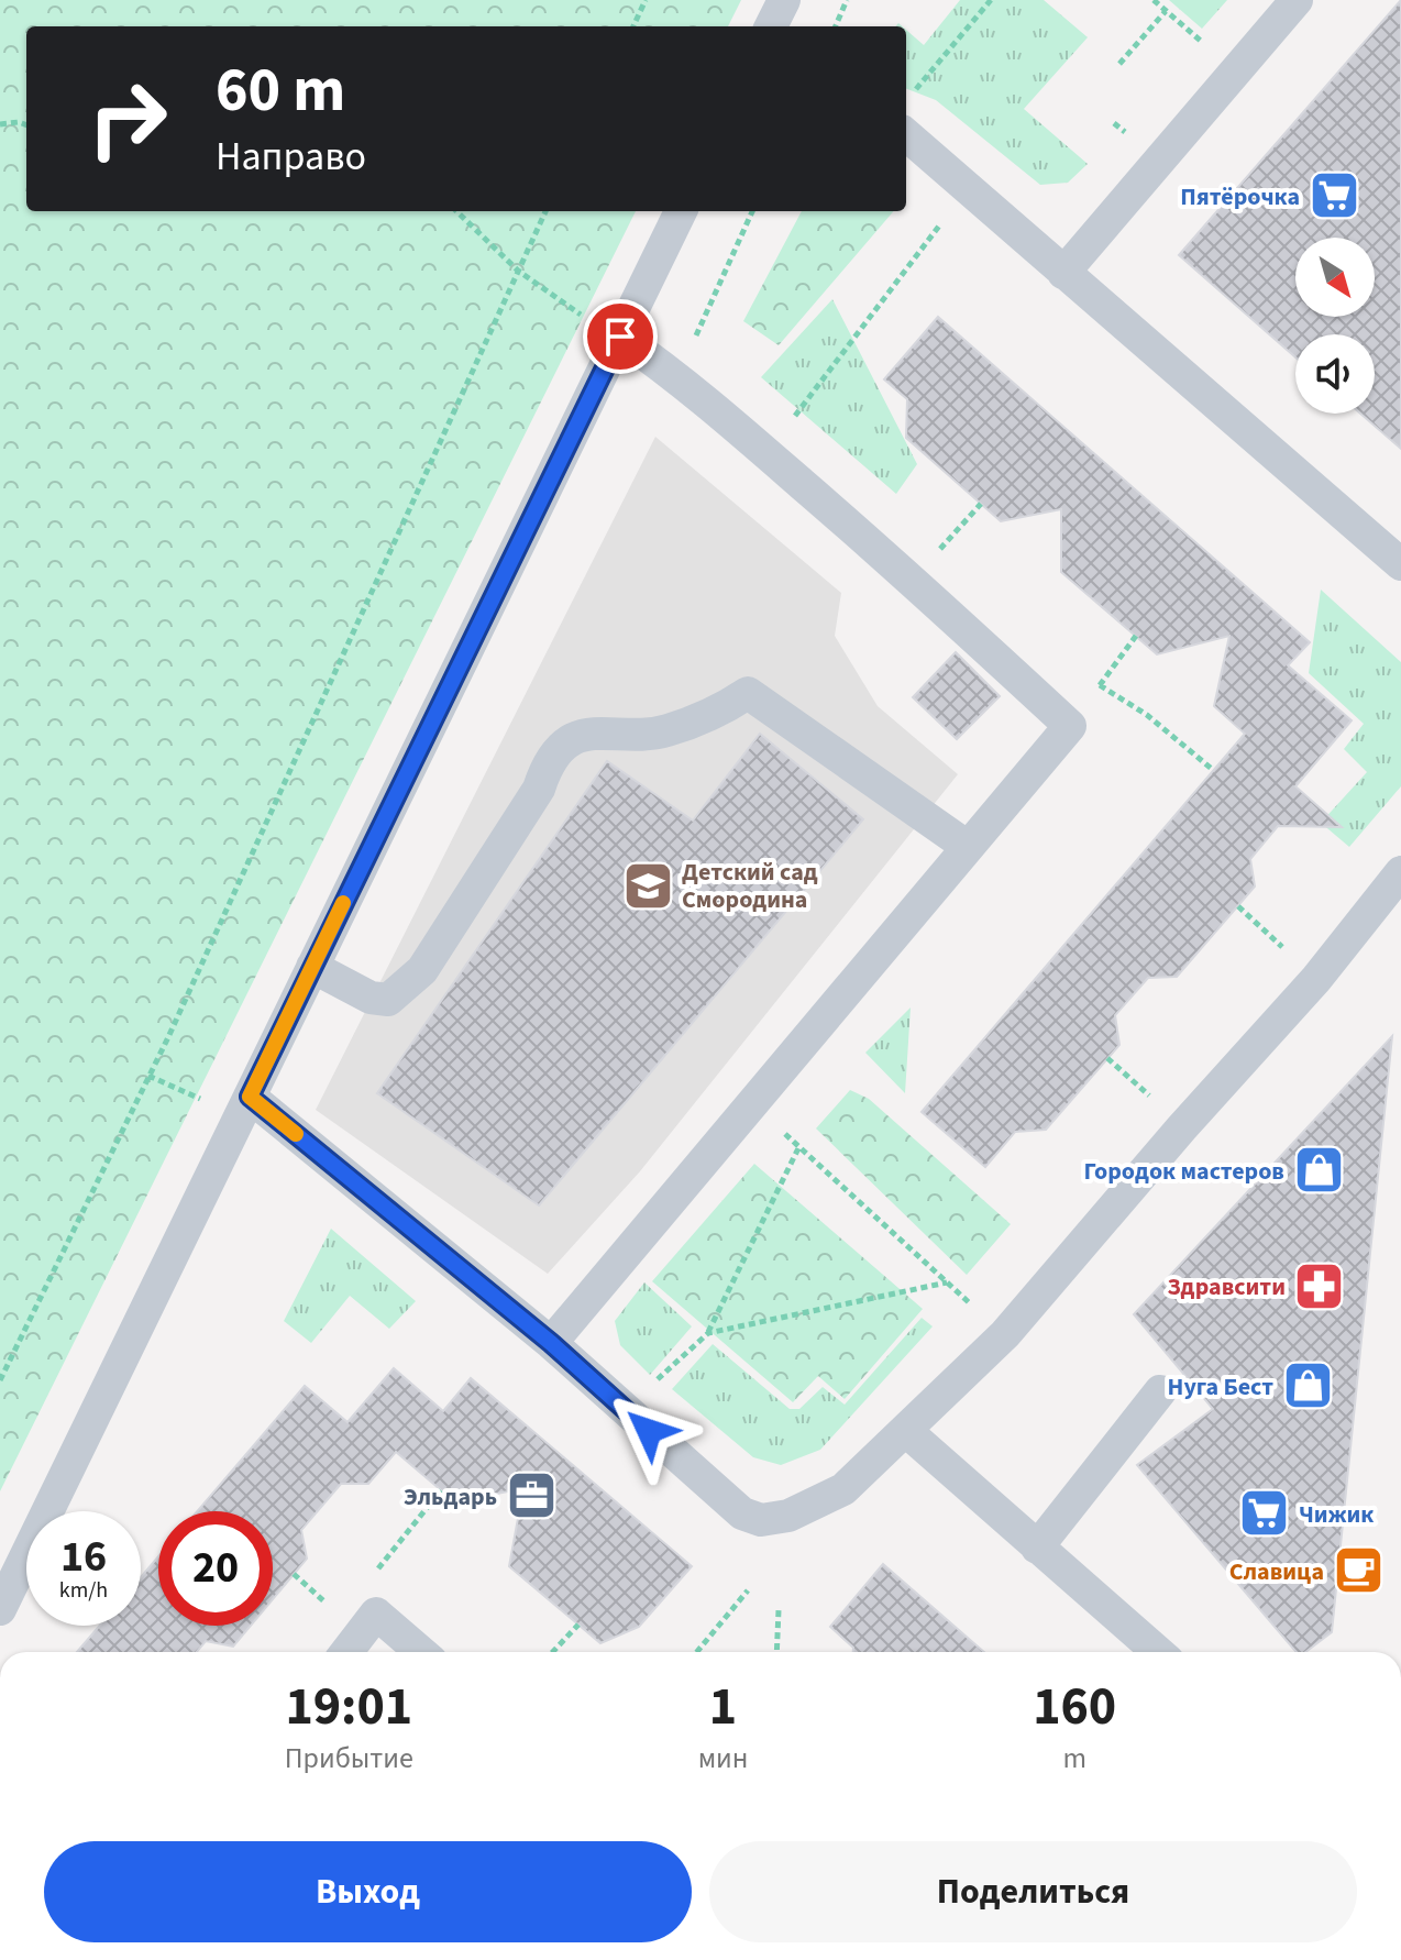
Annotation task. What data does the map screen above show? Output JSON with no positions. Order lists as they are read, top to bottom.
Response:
{
  "places": {
    "supermarket": ["Пятёрочка", "Чижик"],
    "school or university": ["Детский сад Смородина"],
    "shop": ["Городок мастеров", "Нуга Бест"],
    "pharmacy": ["Здравсити"],
    "office": ["Эльдарь"],
    "cafe": ["Славица"]
  },
  "north": "bottom right",
  "page": {
    "turn": ["60 m", "Направо"],
    "speed": "16 km/h",
    "limit": "20",
    "eta": [
      "19:01",
      "Прибытие",
      "1",
      "мин",
      "160",
      "m"
    ],
    "buttons": ["Выход", "Поделиться"]
  }
}
